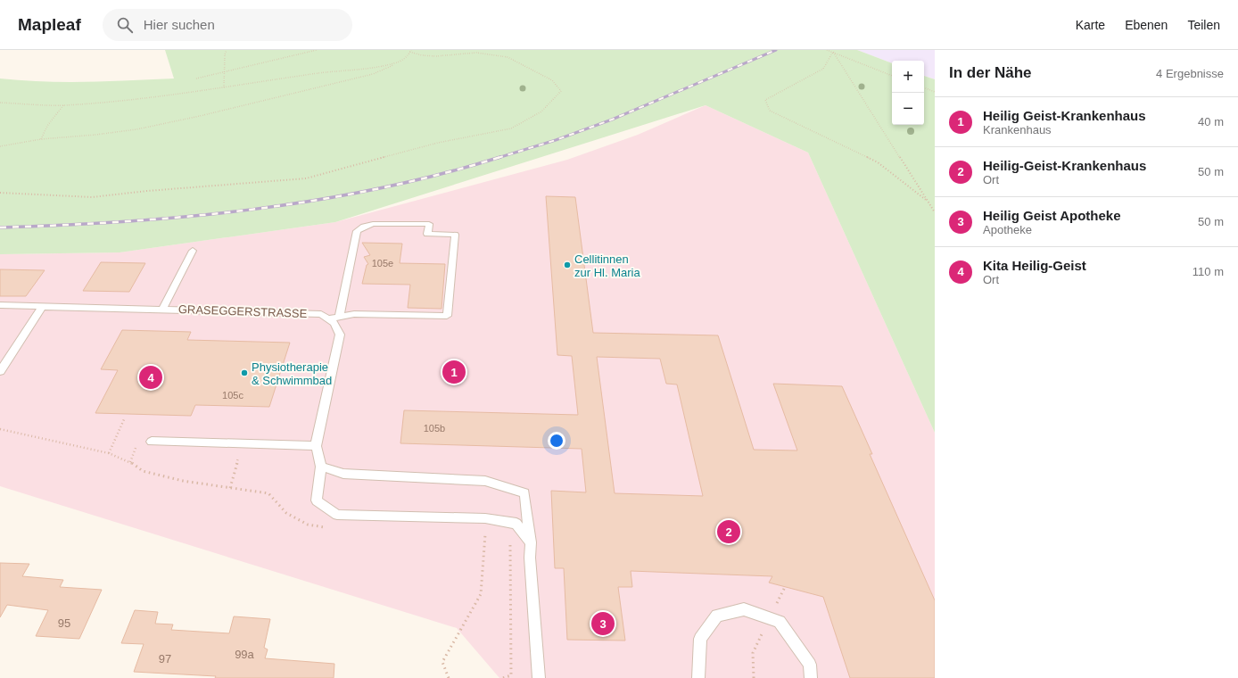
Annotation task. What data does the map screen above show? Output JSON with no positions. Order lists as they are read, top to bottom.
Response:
{
  "streets": {
    "lane": ["GRASEGGERSTRASSE"]
  },
  "places": ["Cellitinnen zur Hl. Maria", "Physiotherapie & Schwimmbad"],
  "house_numbers": [
    "105e",
    "105c",
    "105b",
    "95",
    "99a",
    "97"
  ],
  "page": {
    "header": "Mapleaf",
    "search": "Hier suchen",
    "nav": ["Karte", "Ebenen", "Teilen"],
    "heading": ["In der Nähe", "4 Ergebnisse"],
    "map_buttons": ["+", "−"],
    "list": [
      {
        "mark": "1",
        "name": "Heilig Geist-Krankenhaus",
        "note": "Krankenhaus",
        "value": "40 m"
      },
      {
        "mark": "2",
        "name": "Heilig-Geist-Krankenhaus",
        "note": "Ort",
        "value": "50 m"
      },
      {
        "mark": "3",
        "name": "Heilig Geist Apotheke",
        "note": "Apotheke",
        "value": "50 m"
      },
      {
        "mark": "4",
        "name": "Kita Heilig-Geist",
        "note": "Ort",
        "value": "110 m"
      }
    ],
    "pins": [
      "1",
      "4",
      "2",
      "3"
    ]
  }
}
